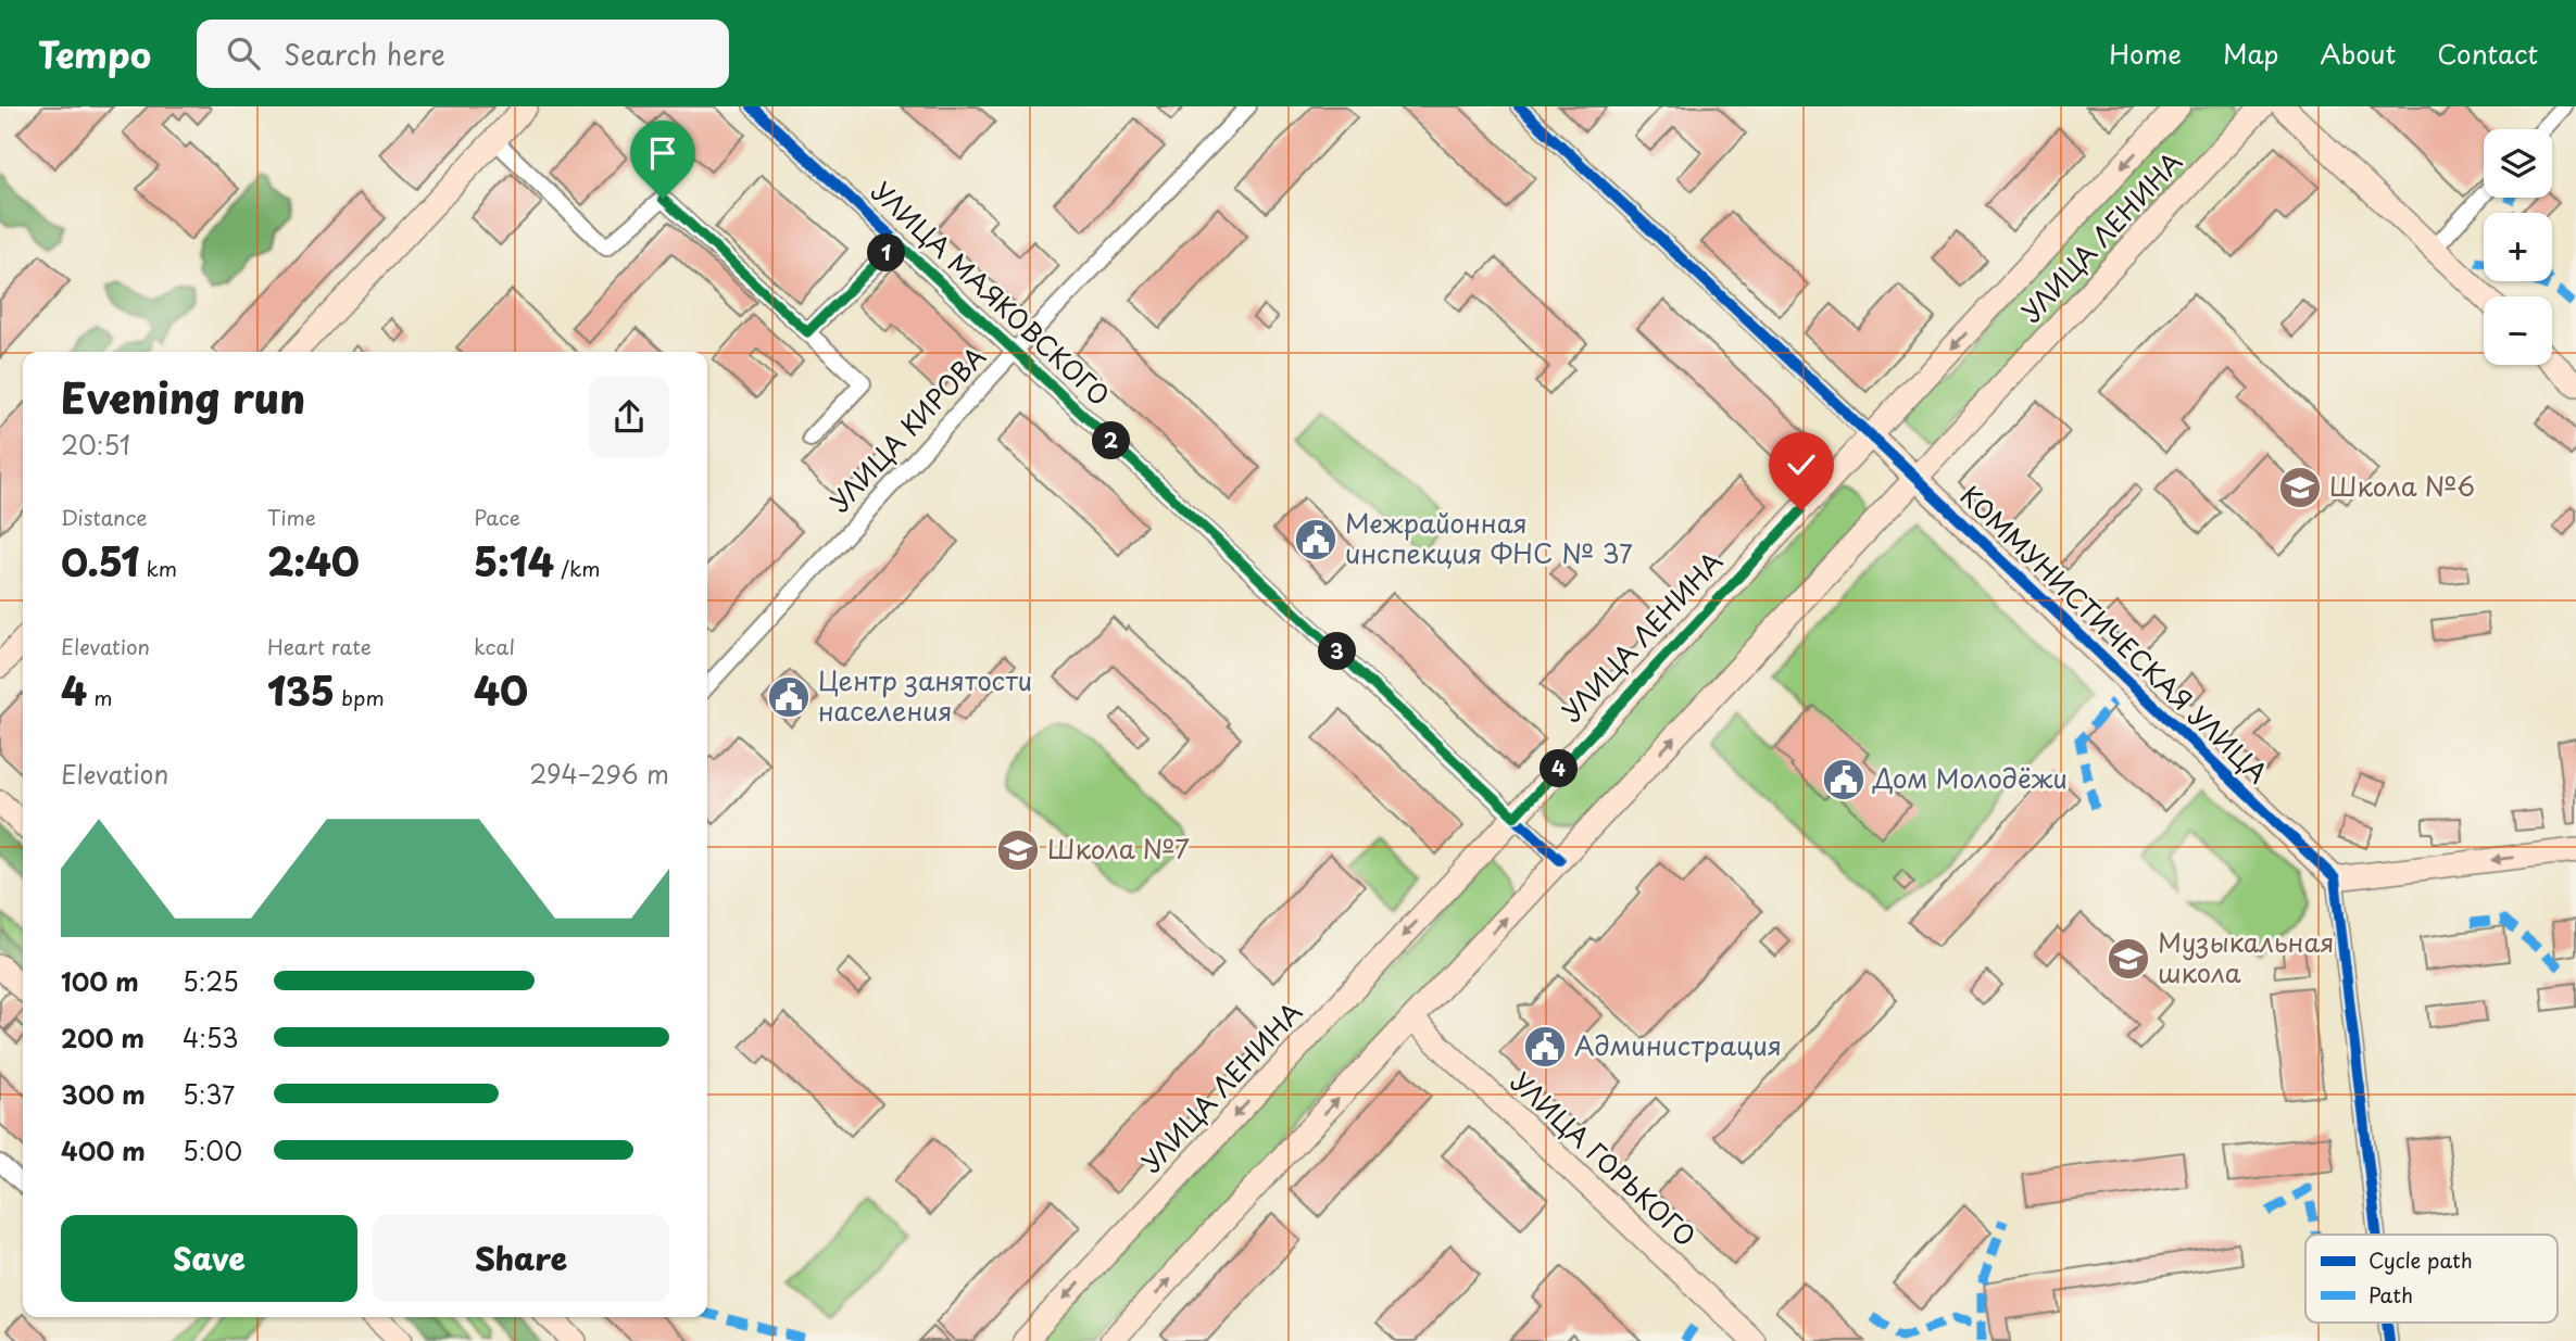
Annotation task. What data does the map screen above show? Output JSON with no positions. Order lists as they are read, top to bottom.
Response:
{
  "streets": {
    "main road": ["УЛИЦА ЛЕНИНА", "КОММУНИСТИЧЕСКАЯ УЛИЦА", "УЛИЦА ГОРЬКОГО"],
    "street": ["УЛИЦА МАЯКОВСКОГО", "УЛИЦА КИРОВА"]
  },
  "crossings": [
    ["УЛИЦА ЛЕНИНА", "УЛИЦА МАЯКОВСКОГО"],
    ["УЛИЦА ЛЕНИНА", "КОММУНИСТИЧЕСКАЯ УЛИЦА"],
    ["УЛИЦА ЛЕНИНА", "УЛИЦА ГОРЬКОГО"],
    ["УЛИЦА МАЯКОВСКОГО", "УЛИЦА КИРОВА"]
  ],
  "places": {
    "school or university": ["Школа №6", "Школа №7", "Музыкальная школа"],
    "public building": [
      "Межрайонная инспекция ФНС № 37",
      "Центр занятости населения",
      "Дом Молодёжи",
      "Администрация"
    ]
  },
  "legend": ["Cycle path", "Path"],
  "page": {
    "header": "Tempo",
    "search": "Search here",
    "nav": [
      "Home",
      "Map",
      "About",
      "Contact"
    ],
    "map_buttons": ["+", "−"],
    "pins": [
      "1",
      "2",
      "3",
      "4"
    ],
    "heading": ["Evening run", "20:51"],
    "stats": [
      ["Distance", "0.51 km"],
      ["Time", "2:40"],
      ["Pace", "5:14 /km"],
      ["Elevation", "4 m"],
      ["Heart rate", "135 bpm"],
      ["kcal", "40"]
    ],
    "chart": ["Elevation", "294–296 m"],
    "list": [
      {
        "name": "100 m",
        "note": "5:25"
      },
      {
        "name": "200 m",
        "note": "4:53"
      },
      {
        "name": "300 m",
        "note": "5:37"
      },
      {
        "name": "400 m",
        "note": "5:00"
      }
    ],
    "buttons": ["Save", "Share"]
  }
}
